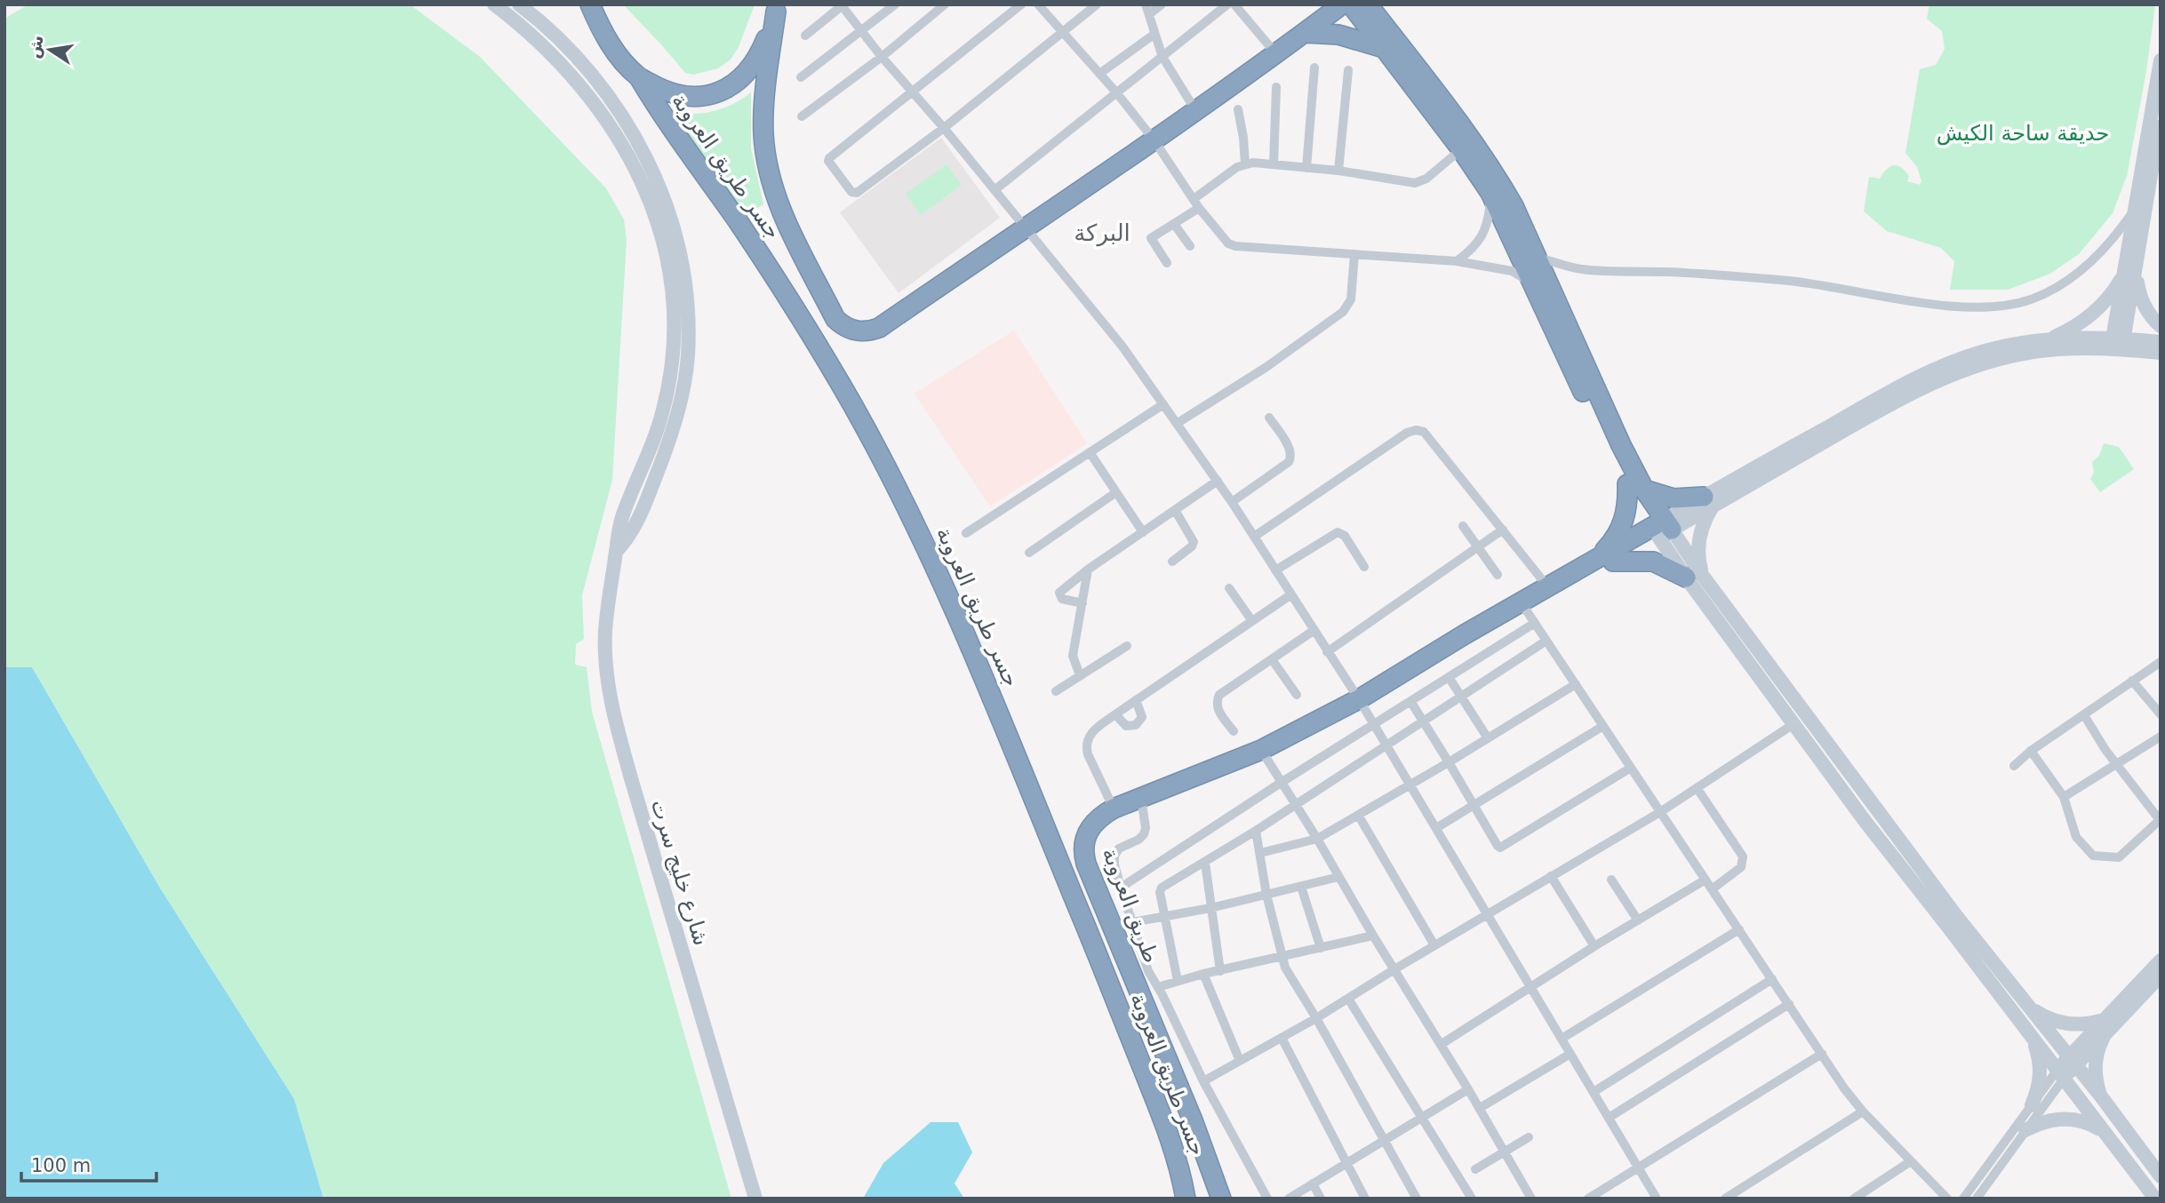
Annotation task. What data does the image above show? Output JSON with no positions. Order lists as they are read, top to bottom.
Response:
{
  "streets": {
    "highway": ["جسر طريق العروبة", "طريق العروبة"],
    "main road": ["شارع خليج سرت"]
  },
  "districts": ["البركة"],
  "parks": ["حديقة ساحة الكيش"],
  "scale_bar": "100 m",
  "north": "left"
}
